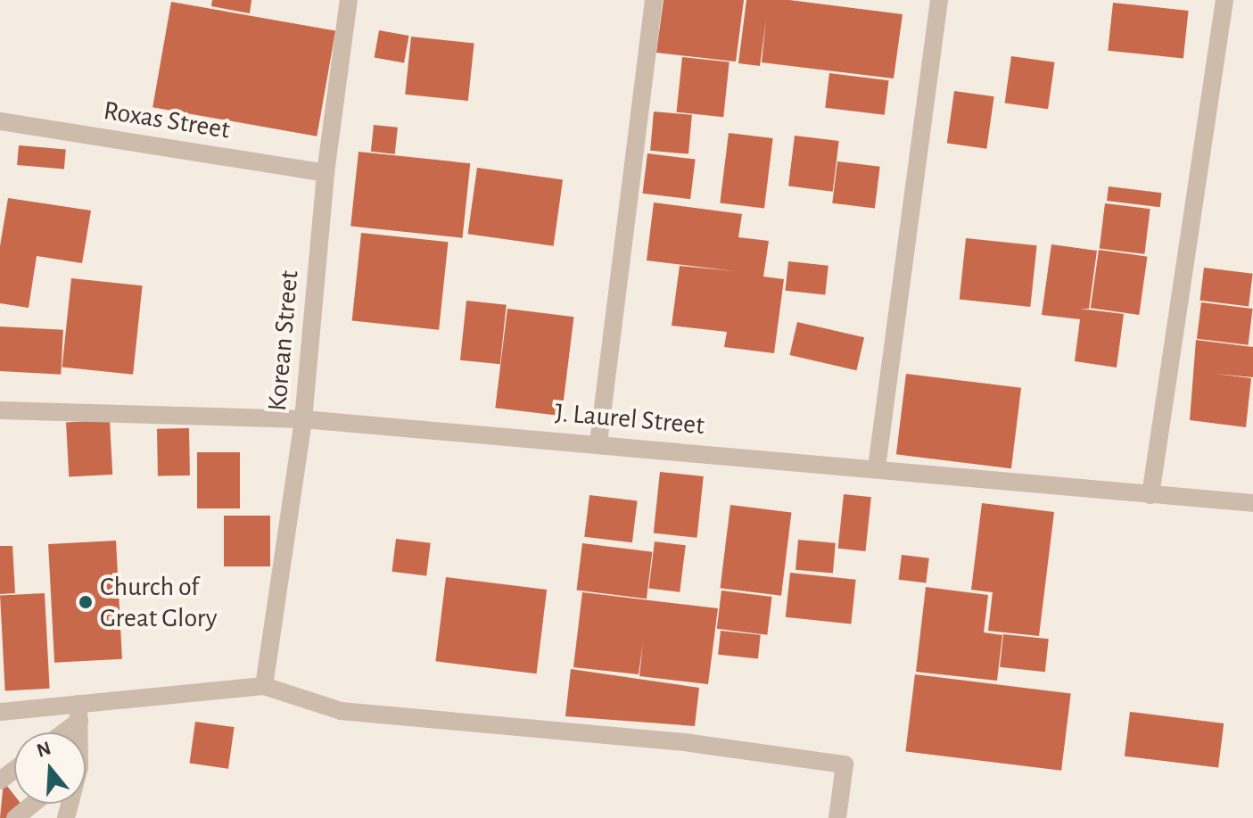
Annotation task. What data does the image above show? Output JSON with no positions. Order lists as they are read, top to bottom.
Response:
{
  "streets": {
    "street": ["Roxas Street", "Korean Street", "J. Laurel Street"]
  },
  "crossings": [
    ["Roxas Street", "Korean Street"],
    ["Korean Street", "J. Laurel Street"]
  ],
  "places": ["Church of Great Glory"],
  "north": "top"
}
